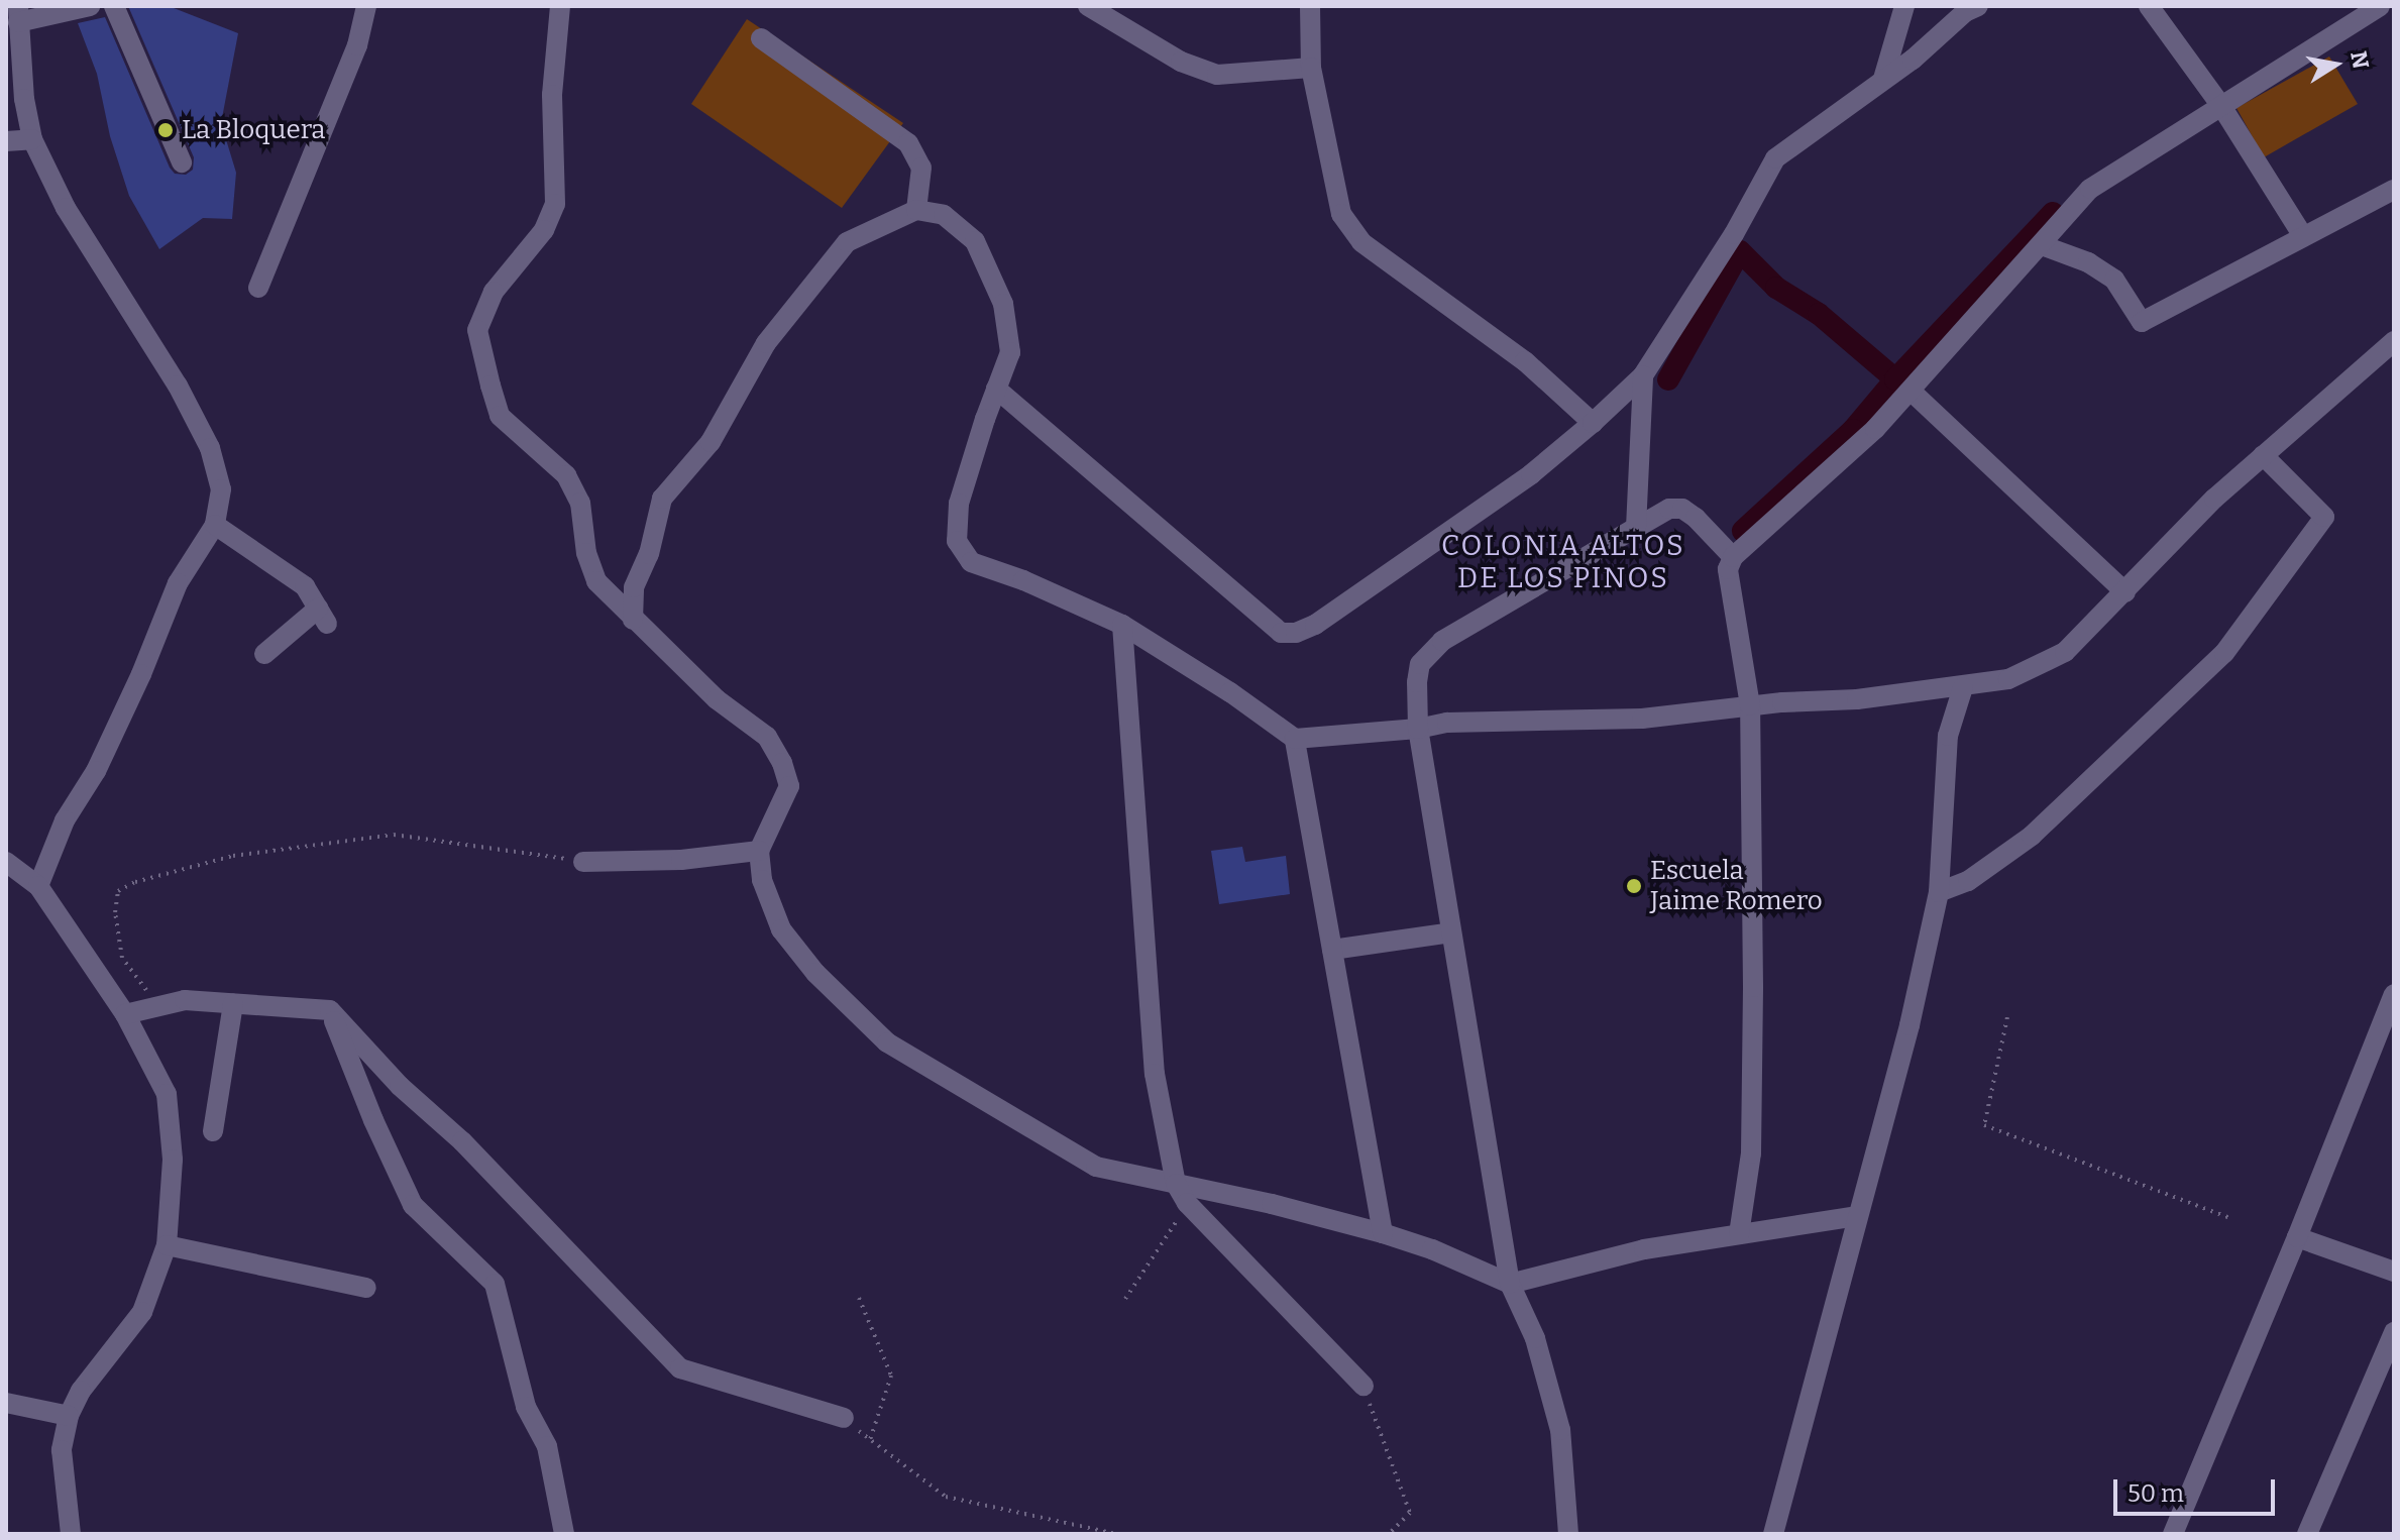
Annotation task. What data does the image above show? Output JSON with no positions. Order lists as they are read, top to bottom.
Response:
{
  "districts": ["COLONIA ALTOS DE LOS PINOS"],
  "places": ["La Bloquera", "Escuela Jaime Romero"],
  "scale_bar": "50 m",
  "north": "right"
}
